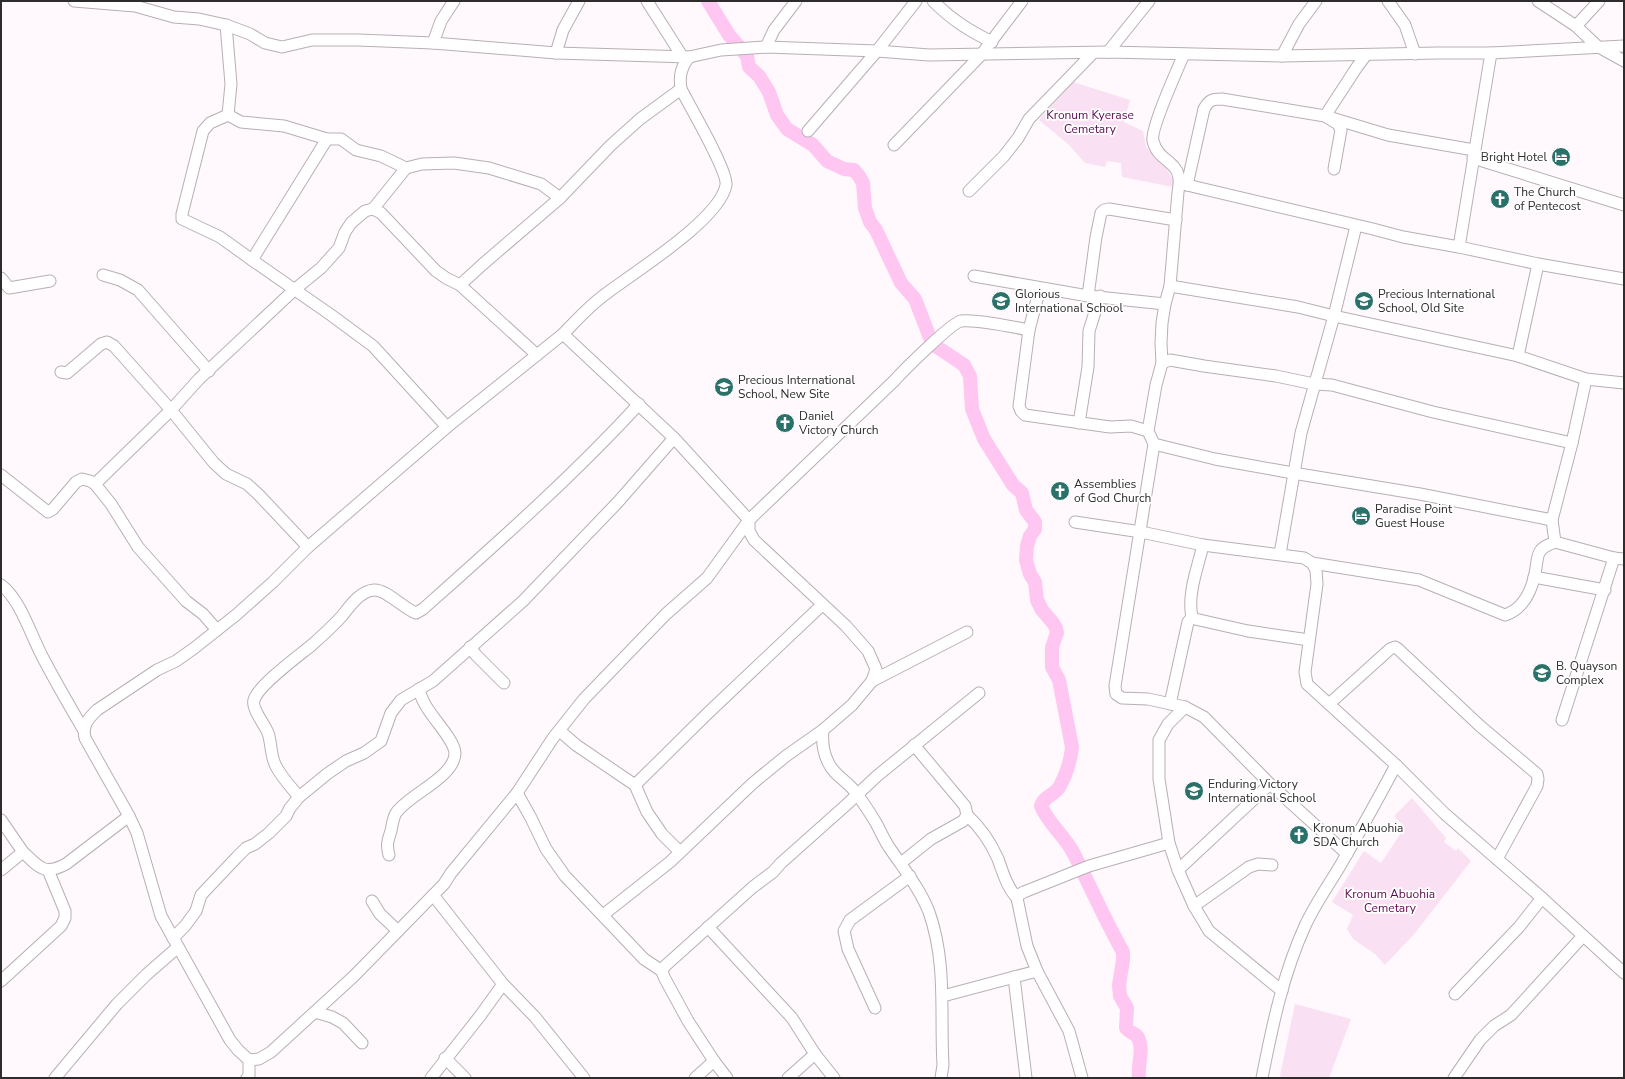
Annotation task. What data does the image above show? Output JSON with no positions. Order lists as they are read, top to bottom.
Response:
{
  "parks": ["Kronum Kyerase Cemetary", "Kronum Abuohia Cemetary"],
  "places": {
    "hotel": ["Bright Hotel", "Paradise Point Guest House"],
    "church": [
      "The Church of Pentecost",
      "Daniel Victory Church",
      "Assemblies of God Church",
      "Kronum Abuohia SDA Church"
    ],
    "school or university": [
      "Glorious International School",
      "Precious International School, Old Site",
      "Precious International School, New Site",
      "B. Quayson Complex",
      "Enduring Victory International School"
    ]
  }
}
